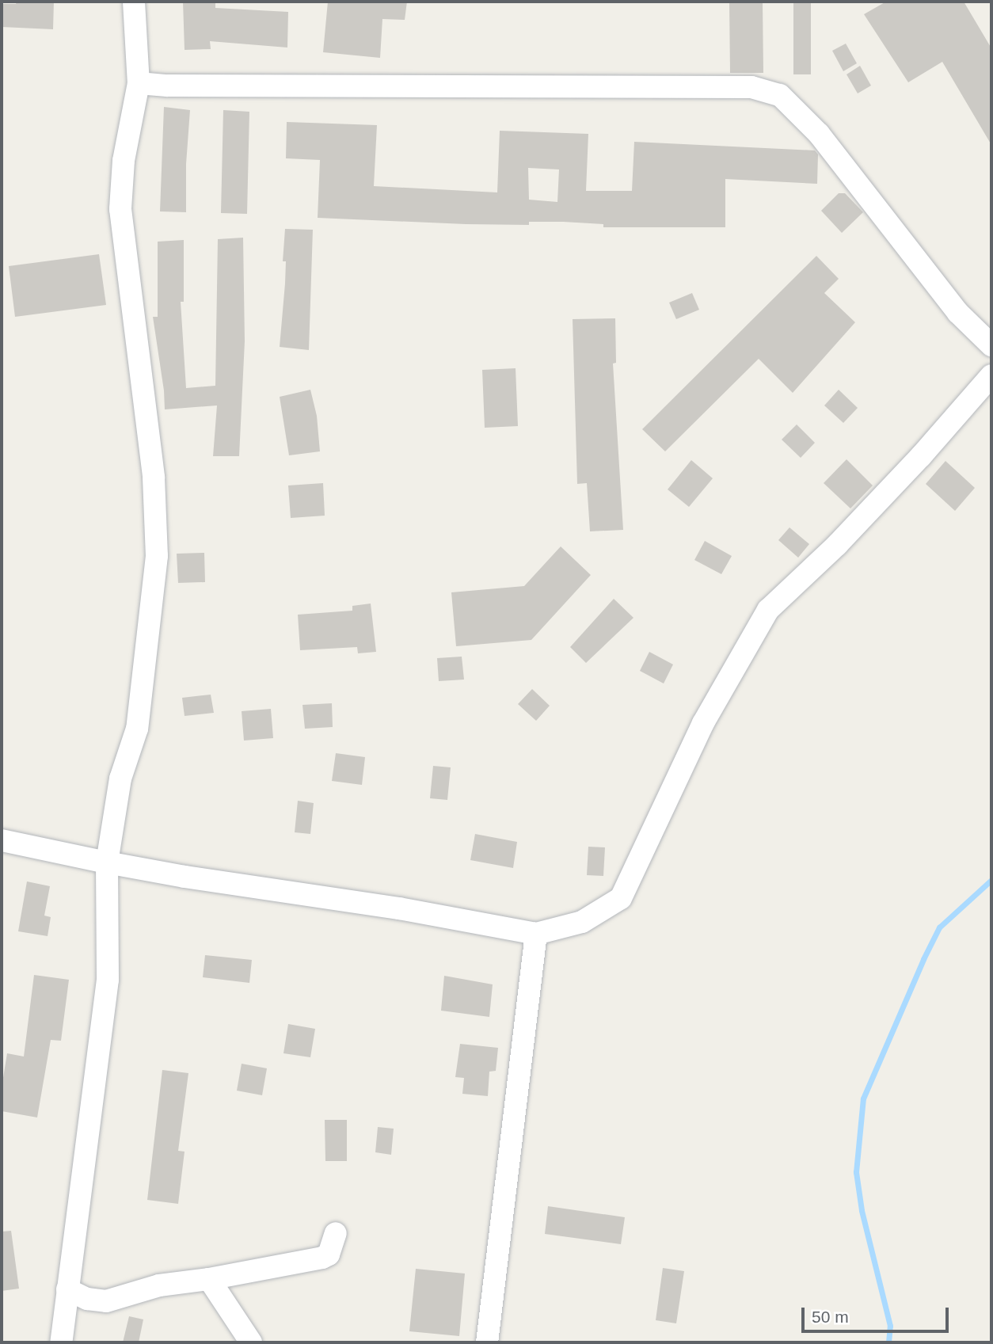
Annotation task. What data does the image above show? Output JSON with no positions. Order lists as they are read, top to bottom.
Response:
{
  "scale_bar": "50 m"
}
